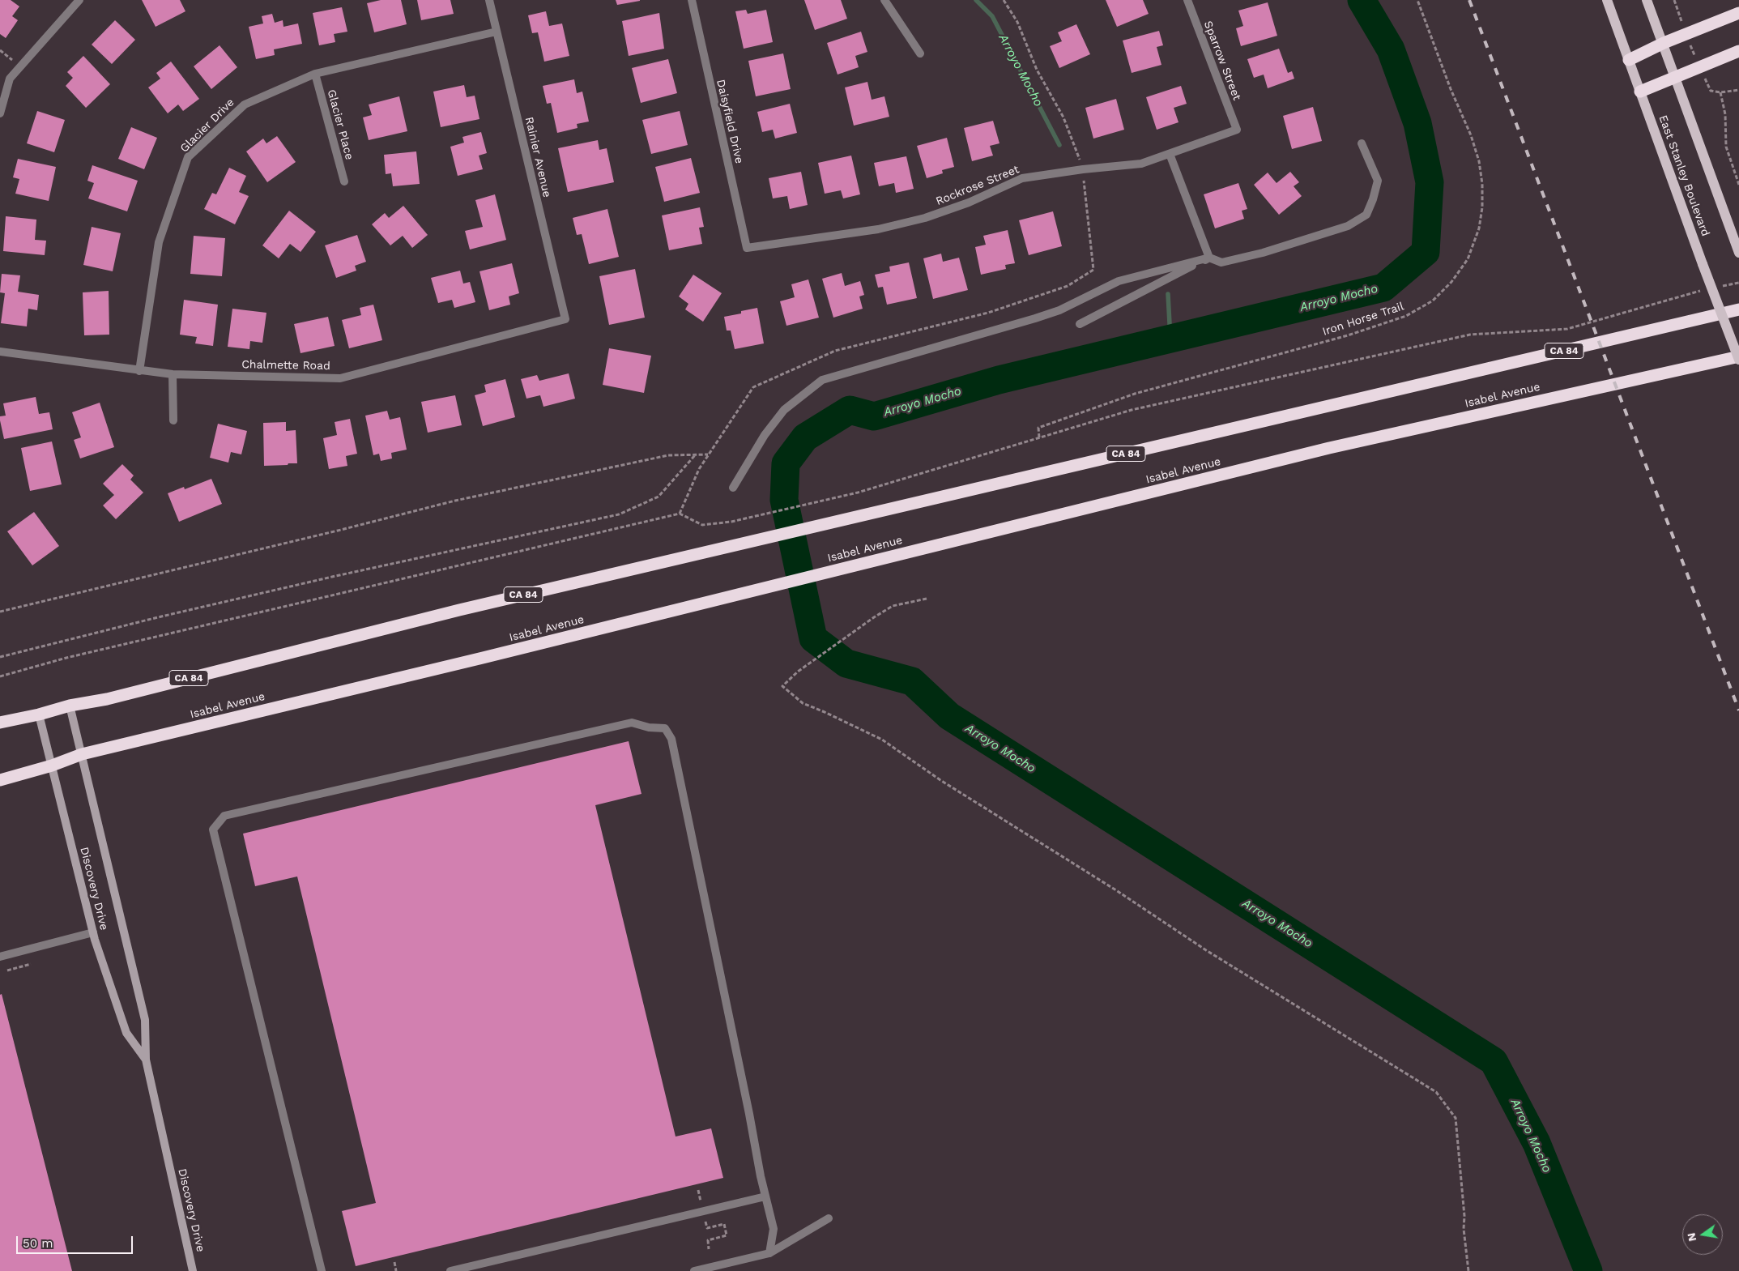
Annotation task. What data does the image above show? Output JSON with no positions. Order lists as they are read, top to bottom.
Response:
{
  "streets": {
    "highway": ["CA 84", "Isabel Avenue"],
    "main road": ["East Stanley Boulevard"],
    "street": [
      "Sparrow Street",
      "Daisyfield Drive",
      "Glacier Place",
      "Glacier Drive",
      "Rainier Avenue",
      "Rockrose Street",
      "Chalmette Road",
      "Discovery Drive"
    ],
    "path": ["Iron Horse Trail"]
  },
  "crossings": [
    ["Sparrow Street", "Rockrose Street"],
    ["Daisyfield Drive", "Rockrose Street"],
    ["Glacier Place", "Glacier Drive"],
    ["Glacier Drive", "Rainier Avenue"],
    ["Glacier Drive", "Chalmette Road"],
    ["Rainier Avenue", "Chalmette Road"],
    ["East Stanley Boulevard", "Isabel Avenue"],
    ["CA 84", "Discovery Drive"],
    ["Isabel Avenue", "Discovery Drive"]
  ],
  "water": ["Arroyo Mocho"],
  "scale_bar": "50 m",
  "north": "left"
}
